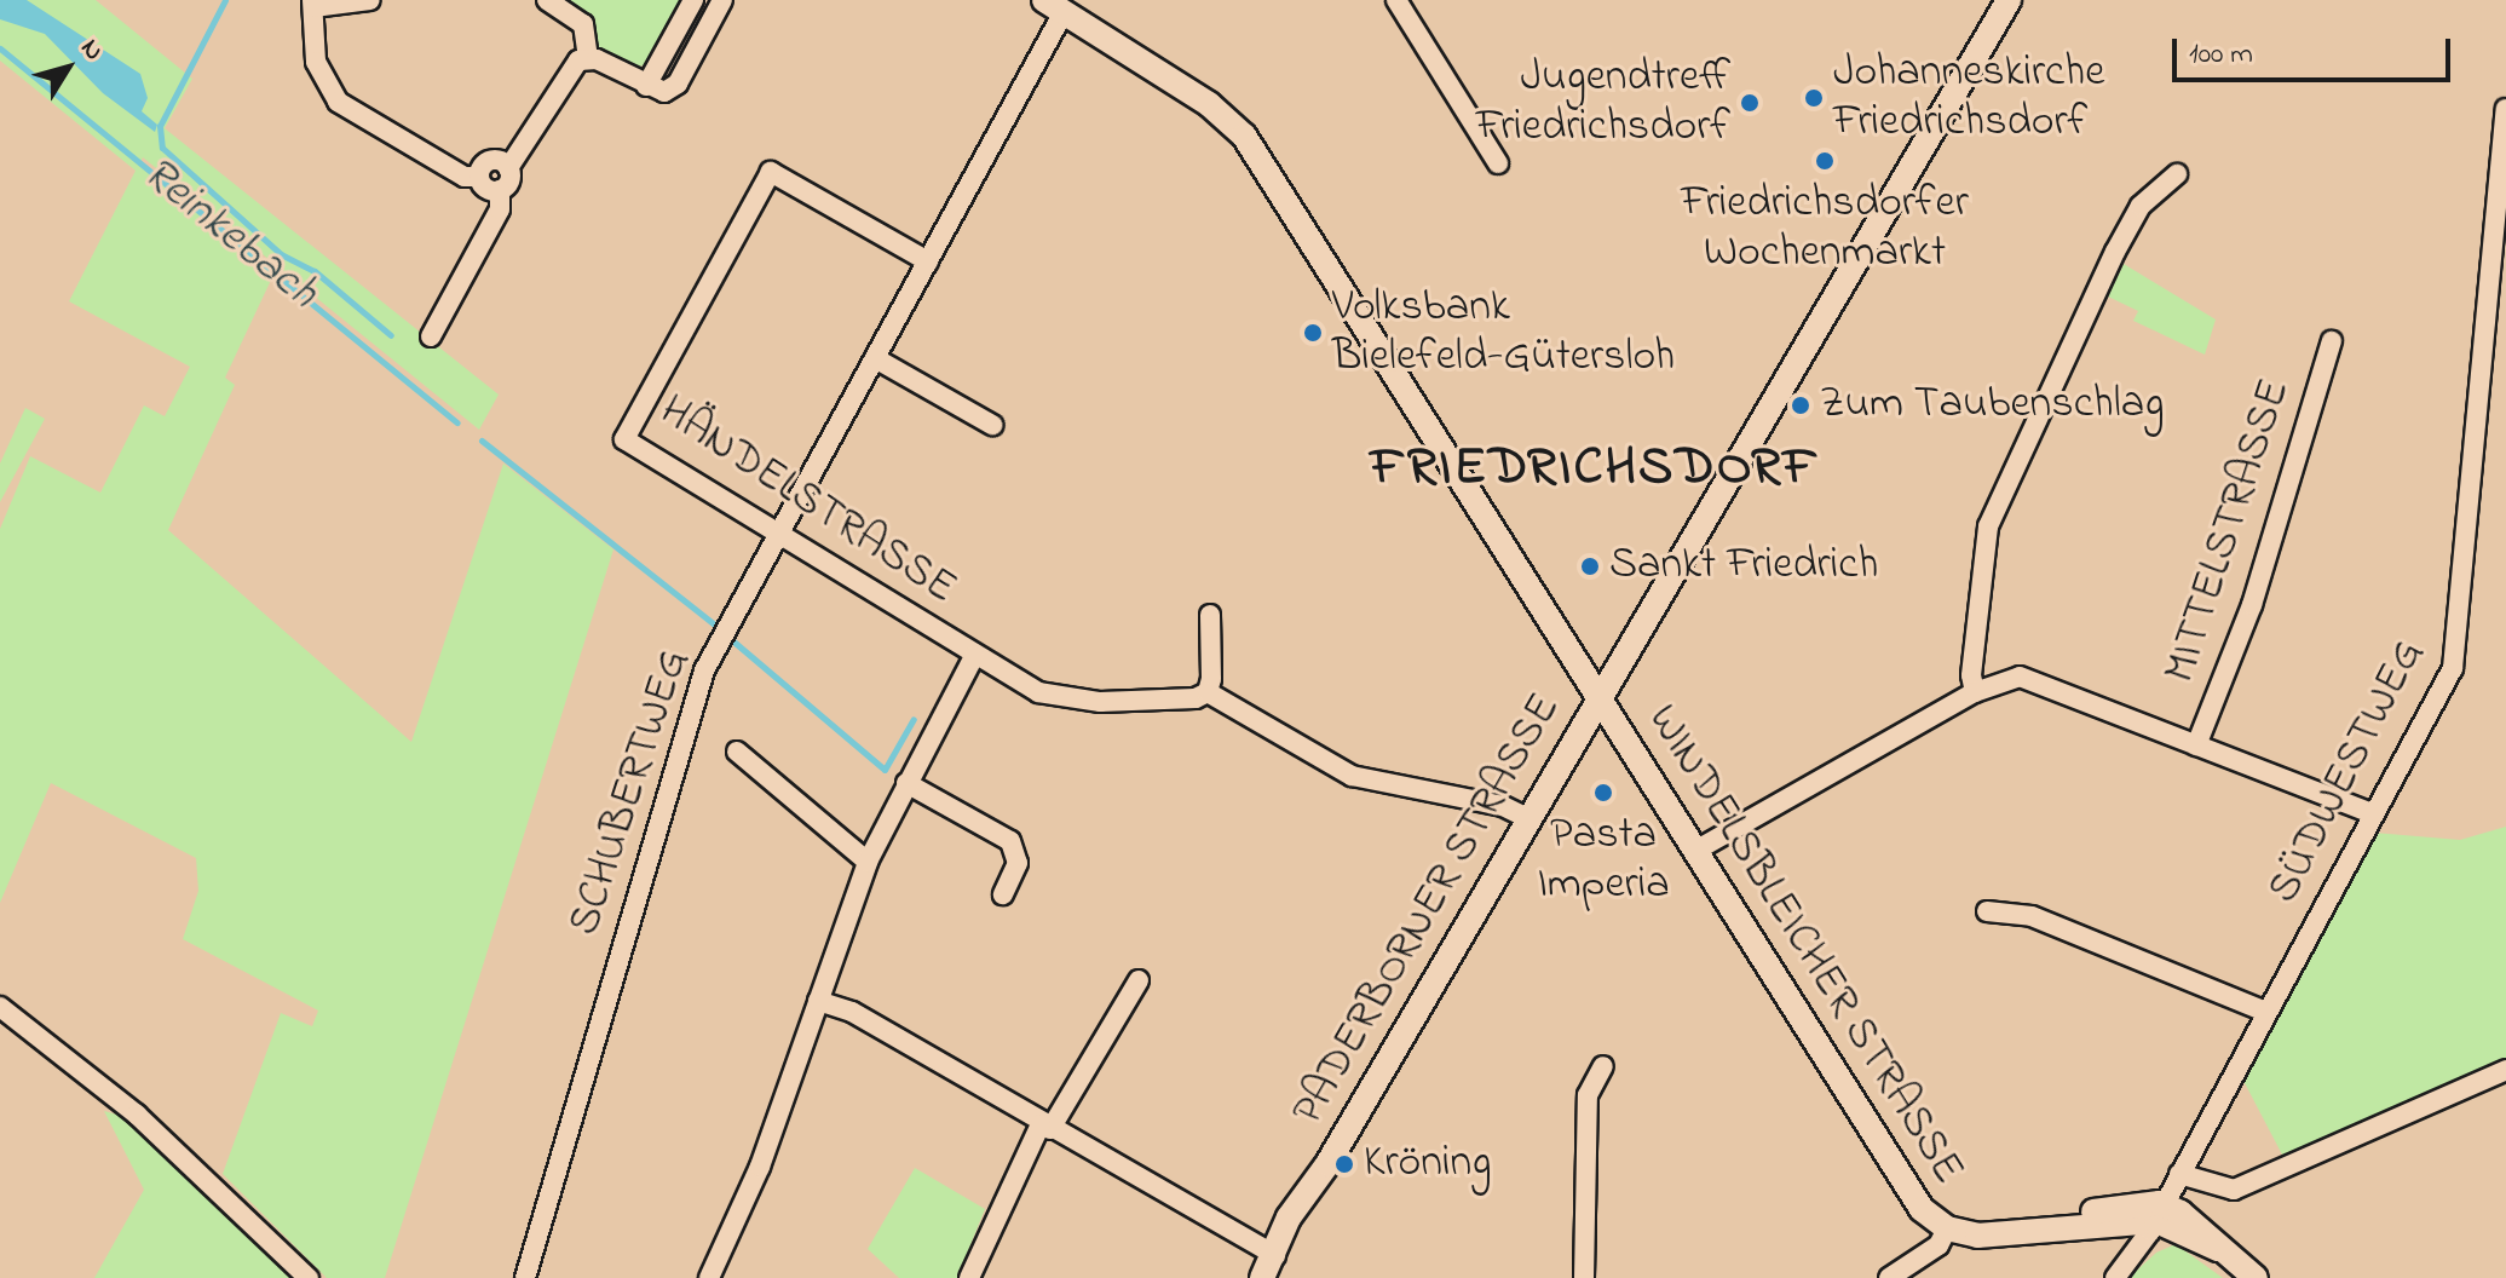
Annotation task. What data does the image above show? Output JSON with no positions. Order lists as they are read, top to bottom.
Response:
{
  "streets": {
    "main road": ["PADERBORNER STRASSE", "WINDELSBLEICHER STRASSE"],
    "street": [
      "HÄNDELSTRASSE",
      "MITTELSTRASSE",
      "SÜDWESTWEG",
      "SCHUBERTWEG"
    ]
  },
  "crossings": [
    ["HÄNDELSTRASSE", "SCHUBERTWEG"],
    ["SÜDWESTWEG", "WINDELSBLEICHER STRASSE"],
    ["SCHUBERTWEG", "WINDELSBLEICHER STRASSE"],
    ["PADERBORNER STRASSE", "WINDELSBLEICHER STRASSE"]
  ],
  "districts": ["FRIEDRICHSDORF"],
  "water": ["Reinkebach"],
  "places": [
    "Johanneskirche Friedrichsdorf",
    "Jugendtreff Friedrichsdorf",
    "Friedrichsdorfer Wochenmarkt",
    "Volksbank Bielefeld-Gütersloh",
    "Zum Taubenschlag",
    "Sankt Friedrich",
    "Pasta Imperia",
    "Kröning"
  ],
  "scale_bar": "100 m",
  "north": "top right"
}
